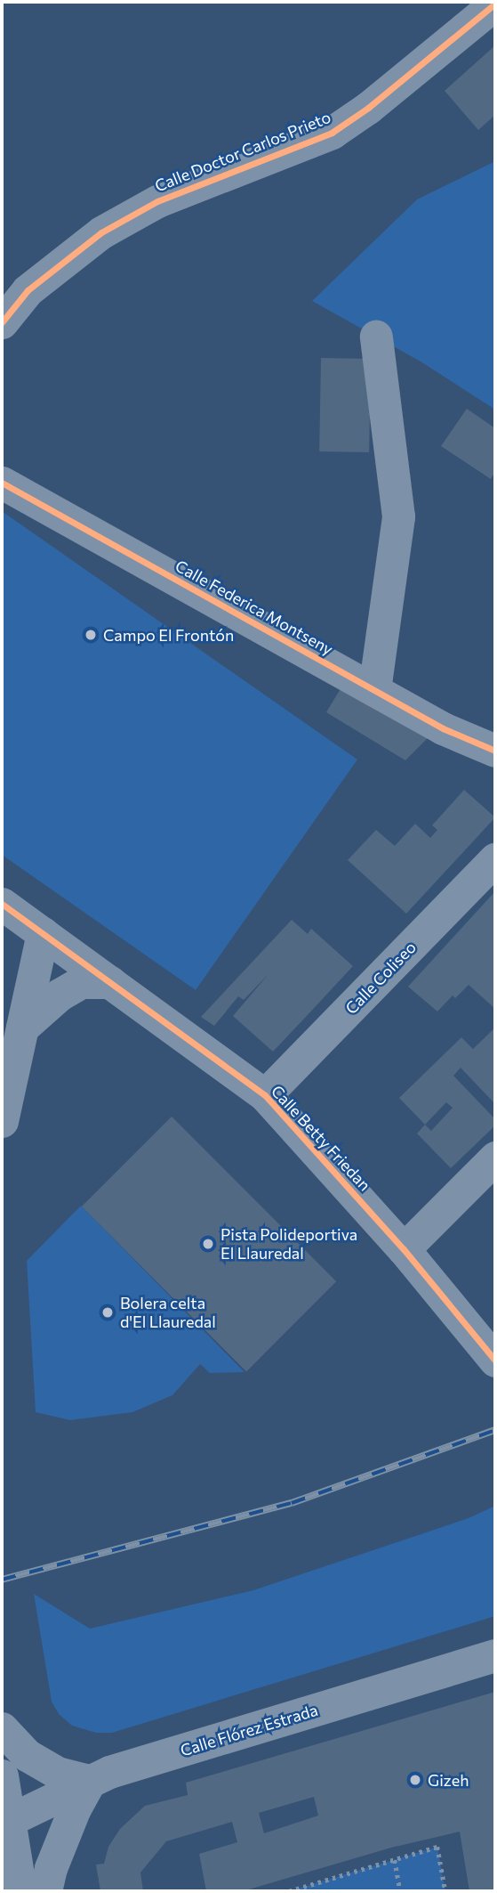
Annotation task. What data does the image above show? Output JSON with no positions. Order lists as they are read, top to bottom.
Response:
{
  "streets": {
    "street": [
      "Calle Doctor Carlos Prieto",
      "Calle Federica Montseny",
      "Calle Coliseo",
      "Calle Betty Friedan",
      "Calle Flórez Estrada"
    ]
  },
  "crossings": [
    ["Calle Coliseo", "Calle Betty Friedan"]
  ],
  "places": [
    "Campo El Frontón",
    "Pista Polideportiva El Llauredal",
    "Bolera celta d'El Llauredal",
    "Gizeh"
  ]
}
